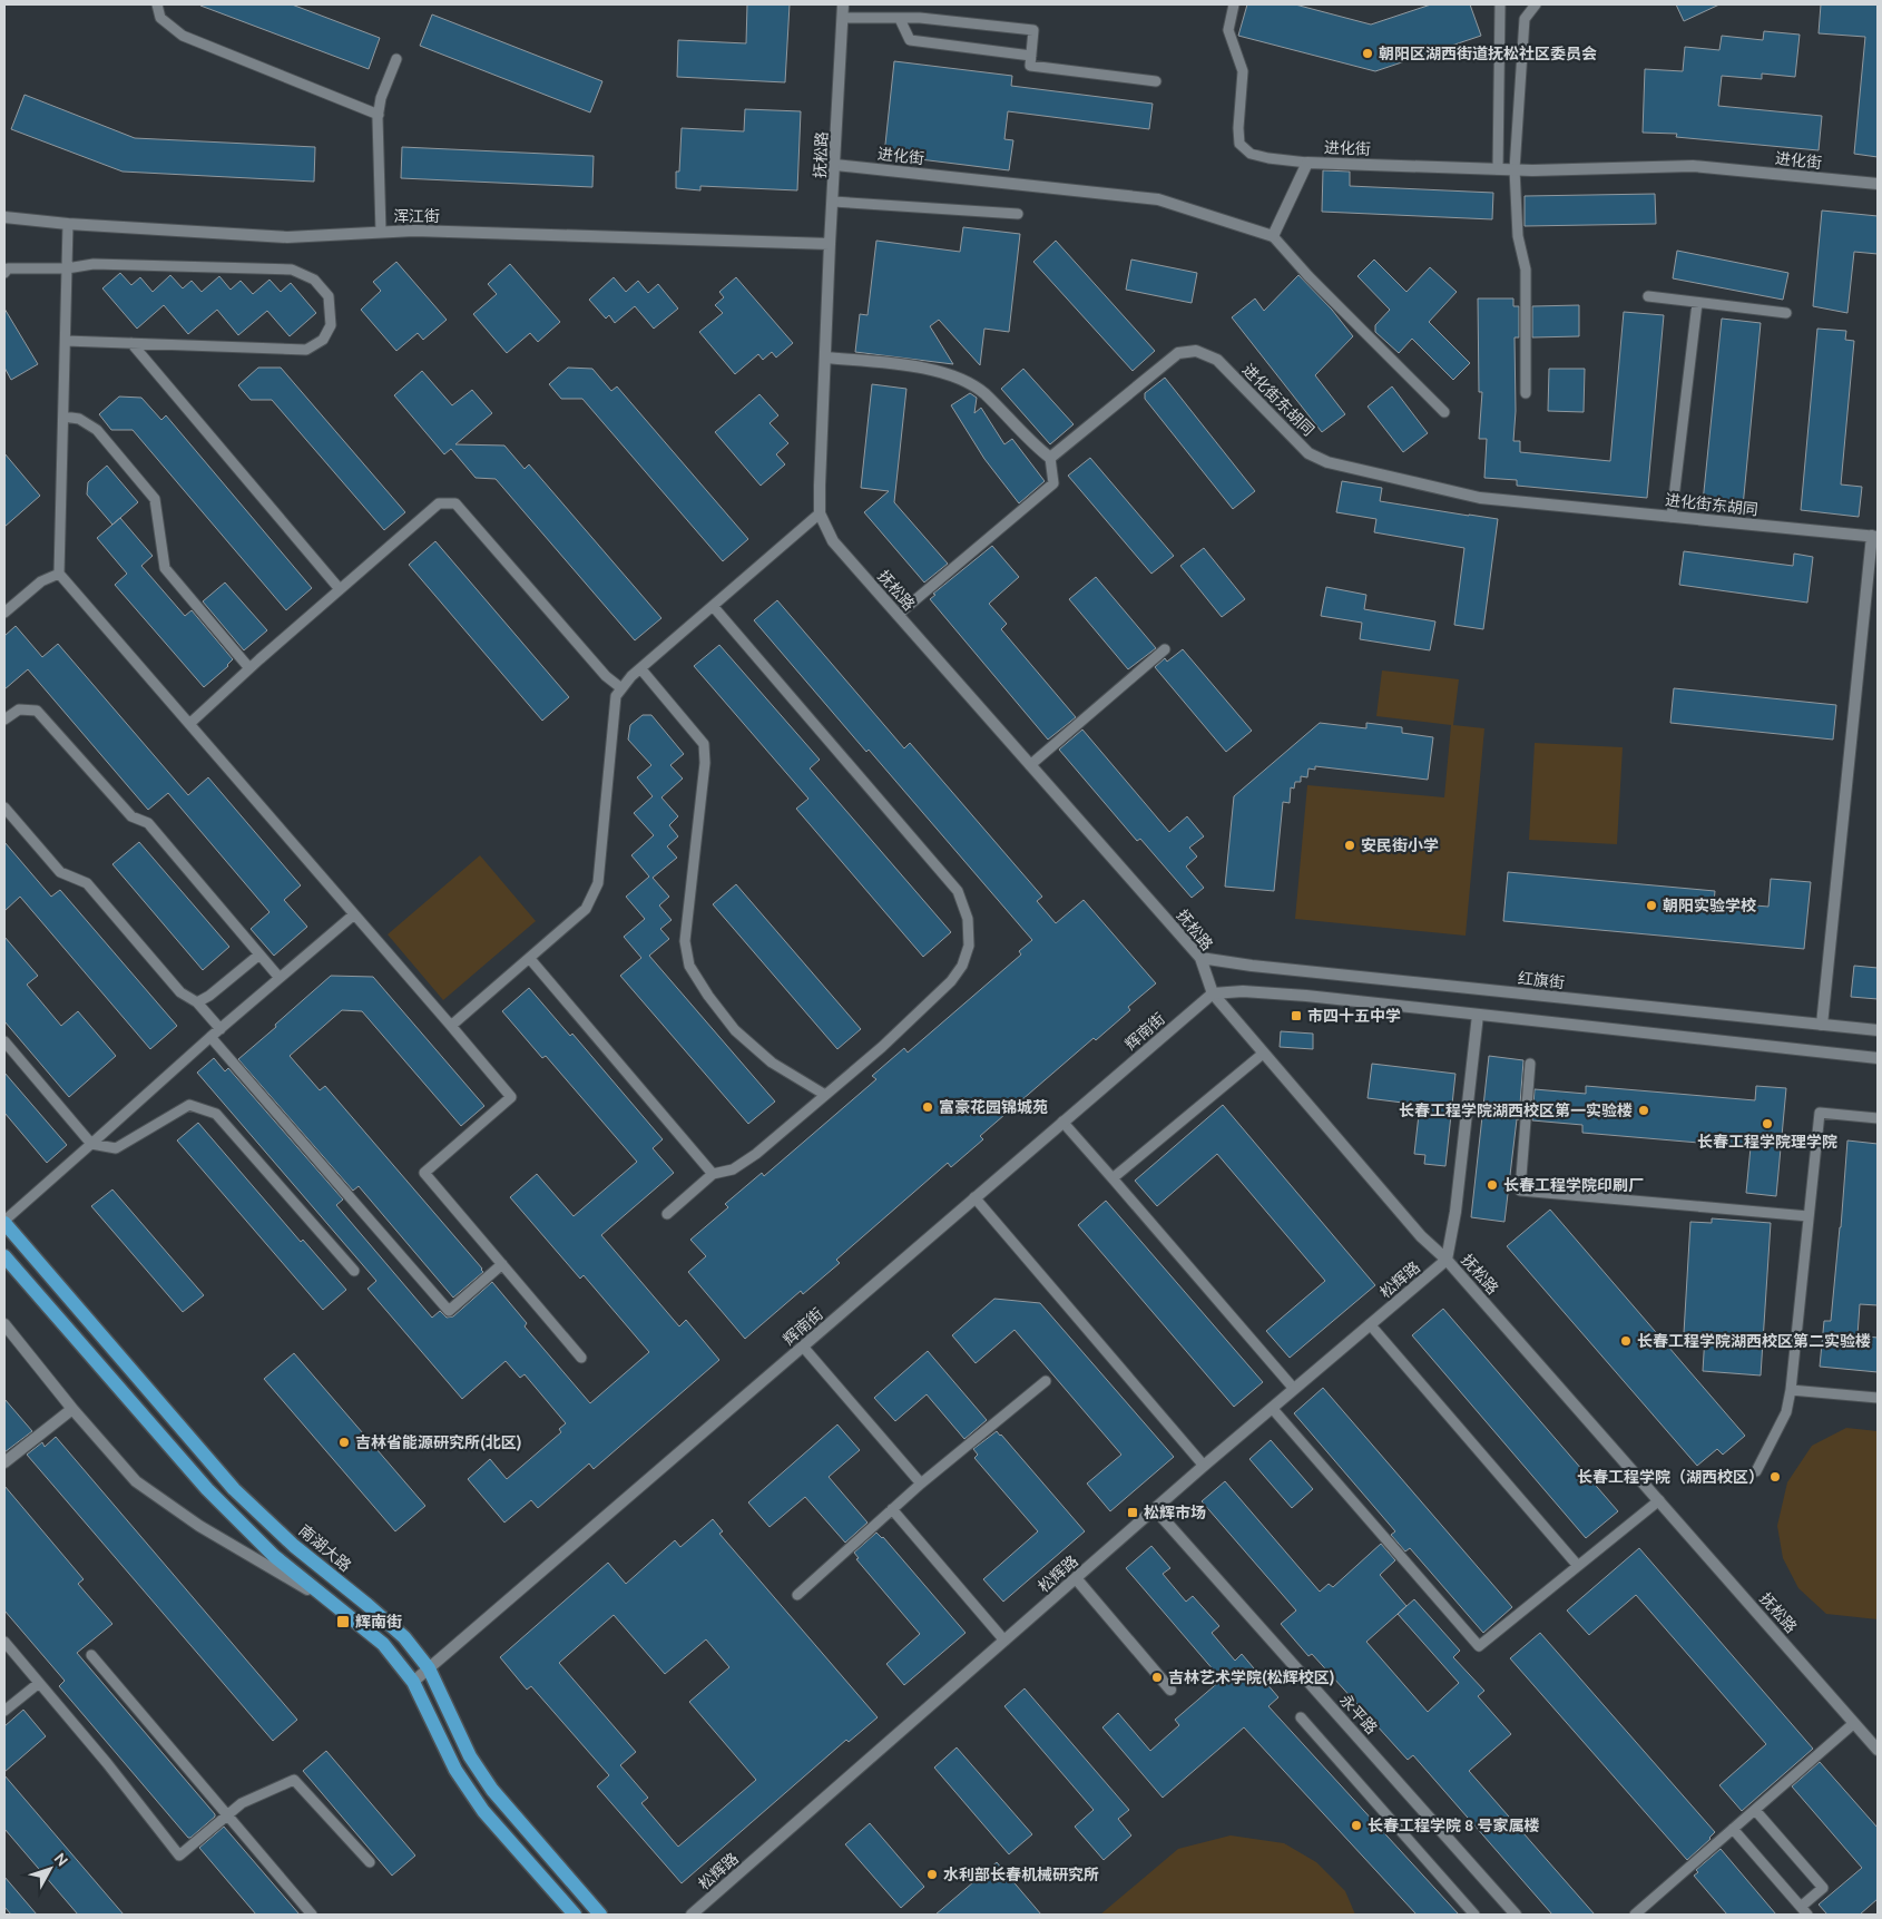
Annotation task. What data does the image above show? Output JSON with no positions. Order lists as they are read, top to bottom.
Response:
{
  "streets": {
    "main road": ["南湖大路"],
    "street": [
      "进化街",
      "抚松路",
      "浑江街",
      "进化街东胡同",
      "红旗街",
      "辉南街",
      "松辉路",
      "永平路"
    ]
  },
  "crossings": [
    ["进化街", "抚松路"],
    ["抚松路", "浑江街"],
    ["抚松路", "红旗街"],
    ["抚松路", "辉南街"],
    ["抚松路", "松辉路"],
    ["辉南街", "南湖大路"],
    ["松辉路", "永平路"]
  ],
  "places": {
    "other": [
      "朝阳区湖西街道抚松社区委员会",
      "安民街小学",
      "朝阳实验学校",
      "富豪花园锦城苑",
      "长春工程学院湖西校区第一实验楼",
      "长春工程学院理学院",
      "长春工程学院印刷厂",
      "长春工程学院湖西校区第二实验楼",
      "吉林省能源研究所(北区)",
      "长春工程学院（湖西校区）",
      "吉林艺术学院(松辉校区)",
      "长春工程学院 8 号家属楼",
      "水利部长春机械研究所"
    ],
    "transit": ["市四十五中学", "松辉市场", "辉南街"]
  },
  "north": "top right"
}
